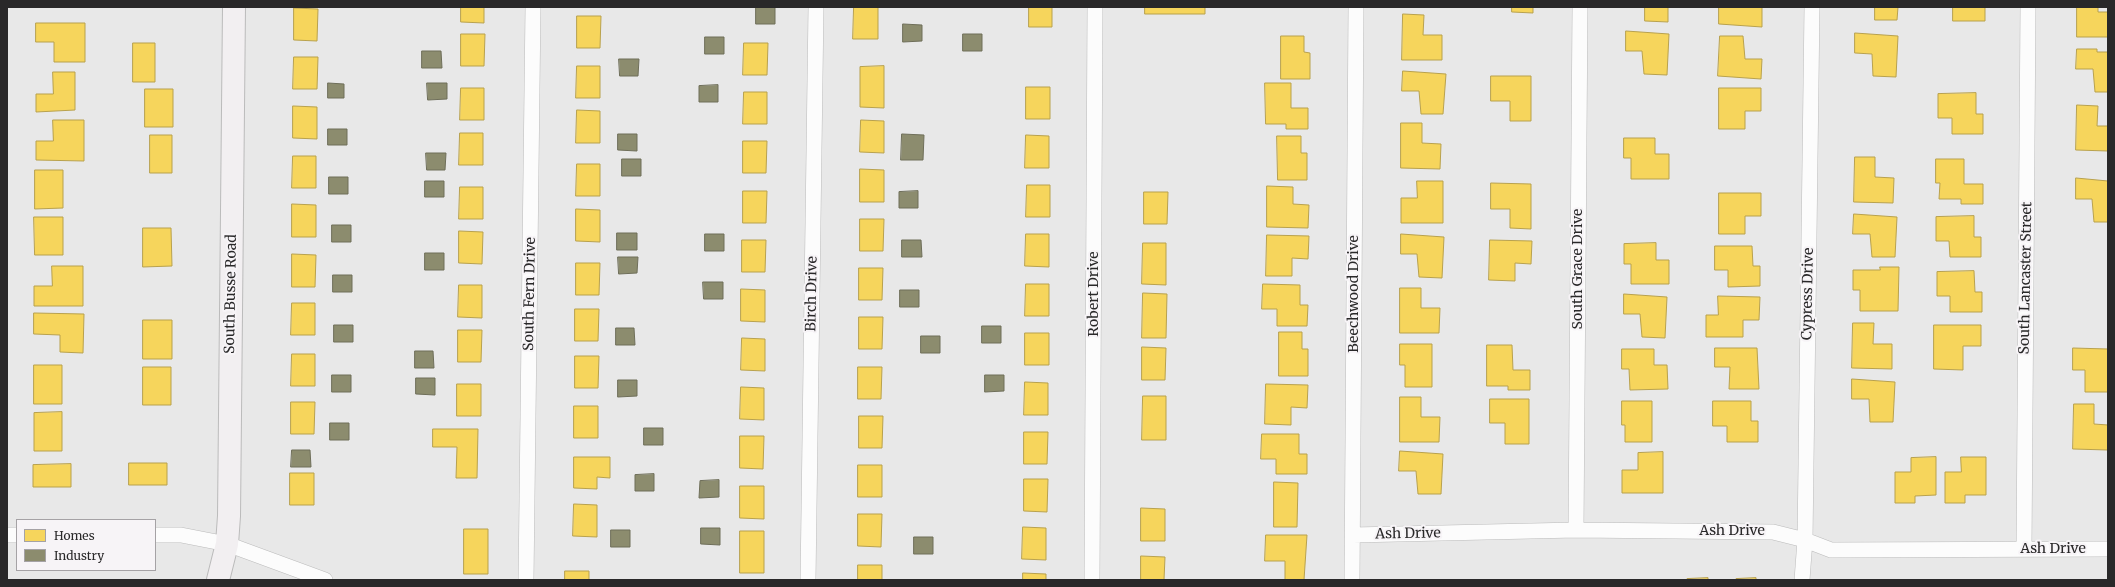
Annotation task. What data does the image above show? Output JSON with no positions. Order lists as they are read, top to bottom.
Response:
{
  "streets": {
    "main road": ["South Busse Road"],
    "street": [
      "South Grace Drive",
      "South Lancaster Street",
      "South Fern Drive",
      "Birch Drive",
      "Robert Drive",
      "Beechwood Drive",
      "Cypress Drive",
      "Ash Drive"
    ]
  },
  "crossings": [
    ["South Grace Drive", "Ash Drive"],
    ["South Lancaster Street", "Ash Drive"],
    ["Beechwood Drive", "Ash Drive"],
    ["Cypress Drive", "Ash Drive"]
  ],
  "legend": ["Homes", "Industry"]
}
